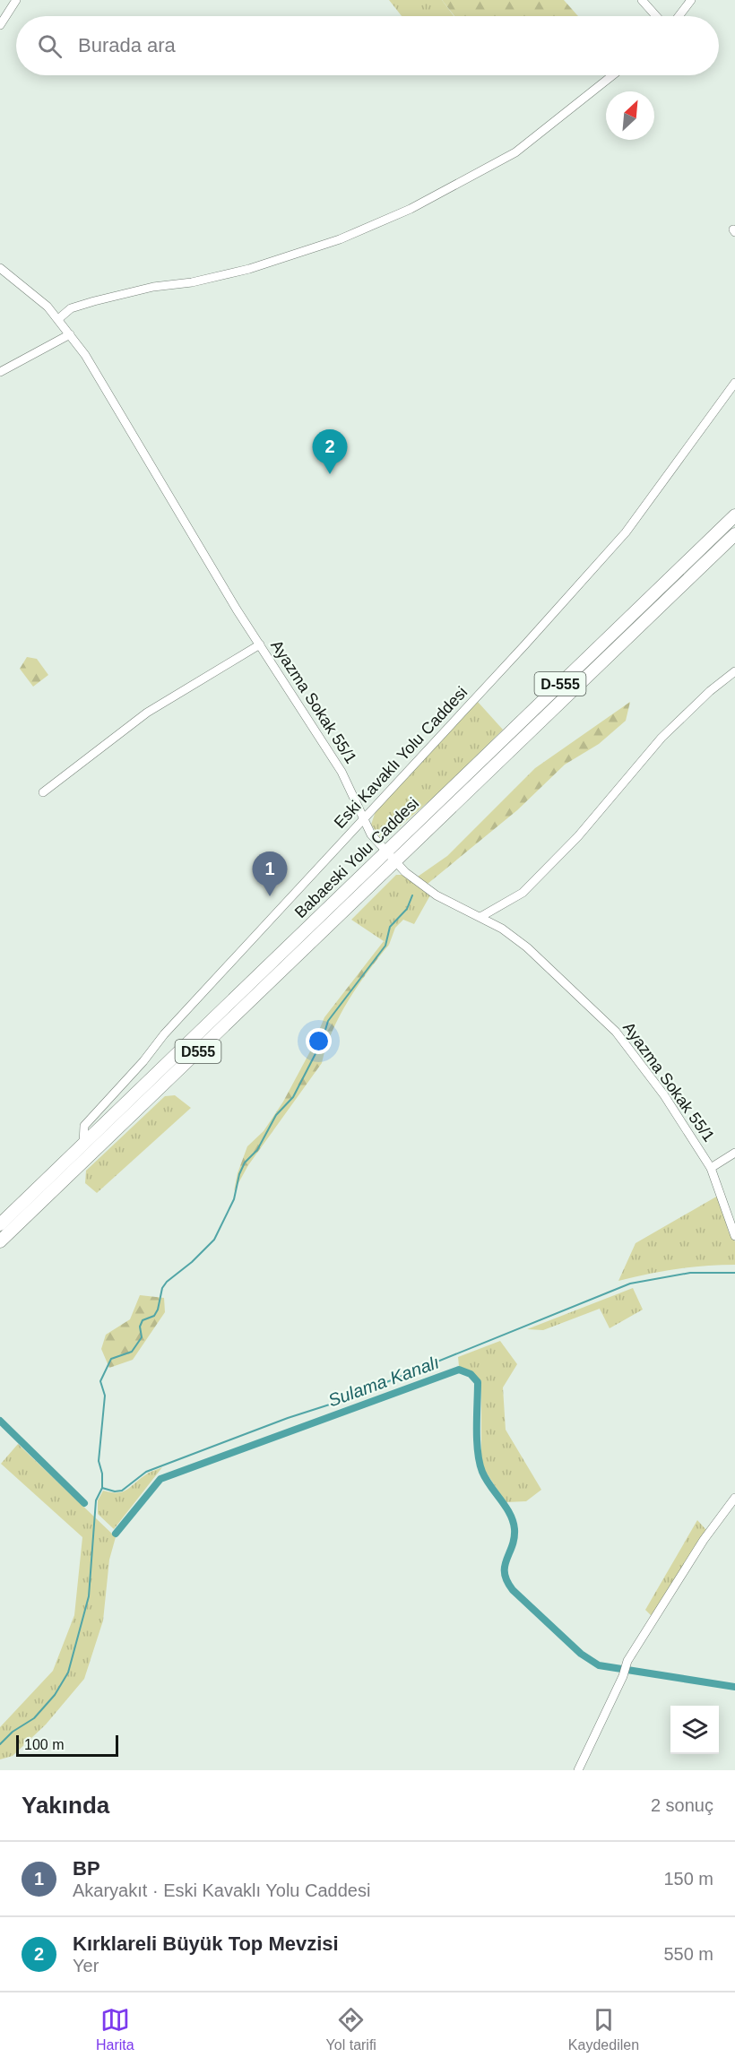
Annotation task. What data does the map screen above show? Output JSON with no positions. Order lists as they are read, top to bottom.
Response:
{
  "streets": {
    "highway": ["D-555", "Babaeski Yolu Caddesi", "D555"],
    "street": ["Ayazma Sokak 55/1", "Eski Kavaklı Yolu Caddesi"]
  },
  "crossings": [
    ["Ayazma Sokak 55/1", "Eski Kavaklı Yolu Caddesi"],
    ["Ayazma Sokak 55/1", "Babaeski Yolu Caddesi"],
    ["Eski Kavaklı Yolu Caddesi", "Babaeski Yolu Caddesi"]
  ],
  "water": ["Sulama Kanalı"],
  "scale_bar": "100 m",
  "north": "top right",
  "page": {
    "search": "Burada ara",
    "pins": ["2", "1"],
    "scale": "100 m",
    "heading": ["Yakında", "2 sonuç"],
    "list": [
      {
        "mark": "1",
        "name": "BP",
        "note": "Akaryakıt · Eski Kavaklı Yolu Caddesi",
        "value": "150 m"
      },
      {
        "mark": "2",
        "name": "Kırklareli Büyük Top Mevzisi",
        "note": "Yer",
        "value": "550 m"
      }
    ],
    "nav": ["Harita", "Yol tarifi", "Kaydedilen"]
  }
}
